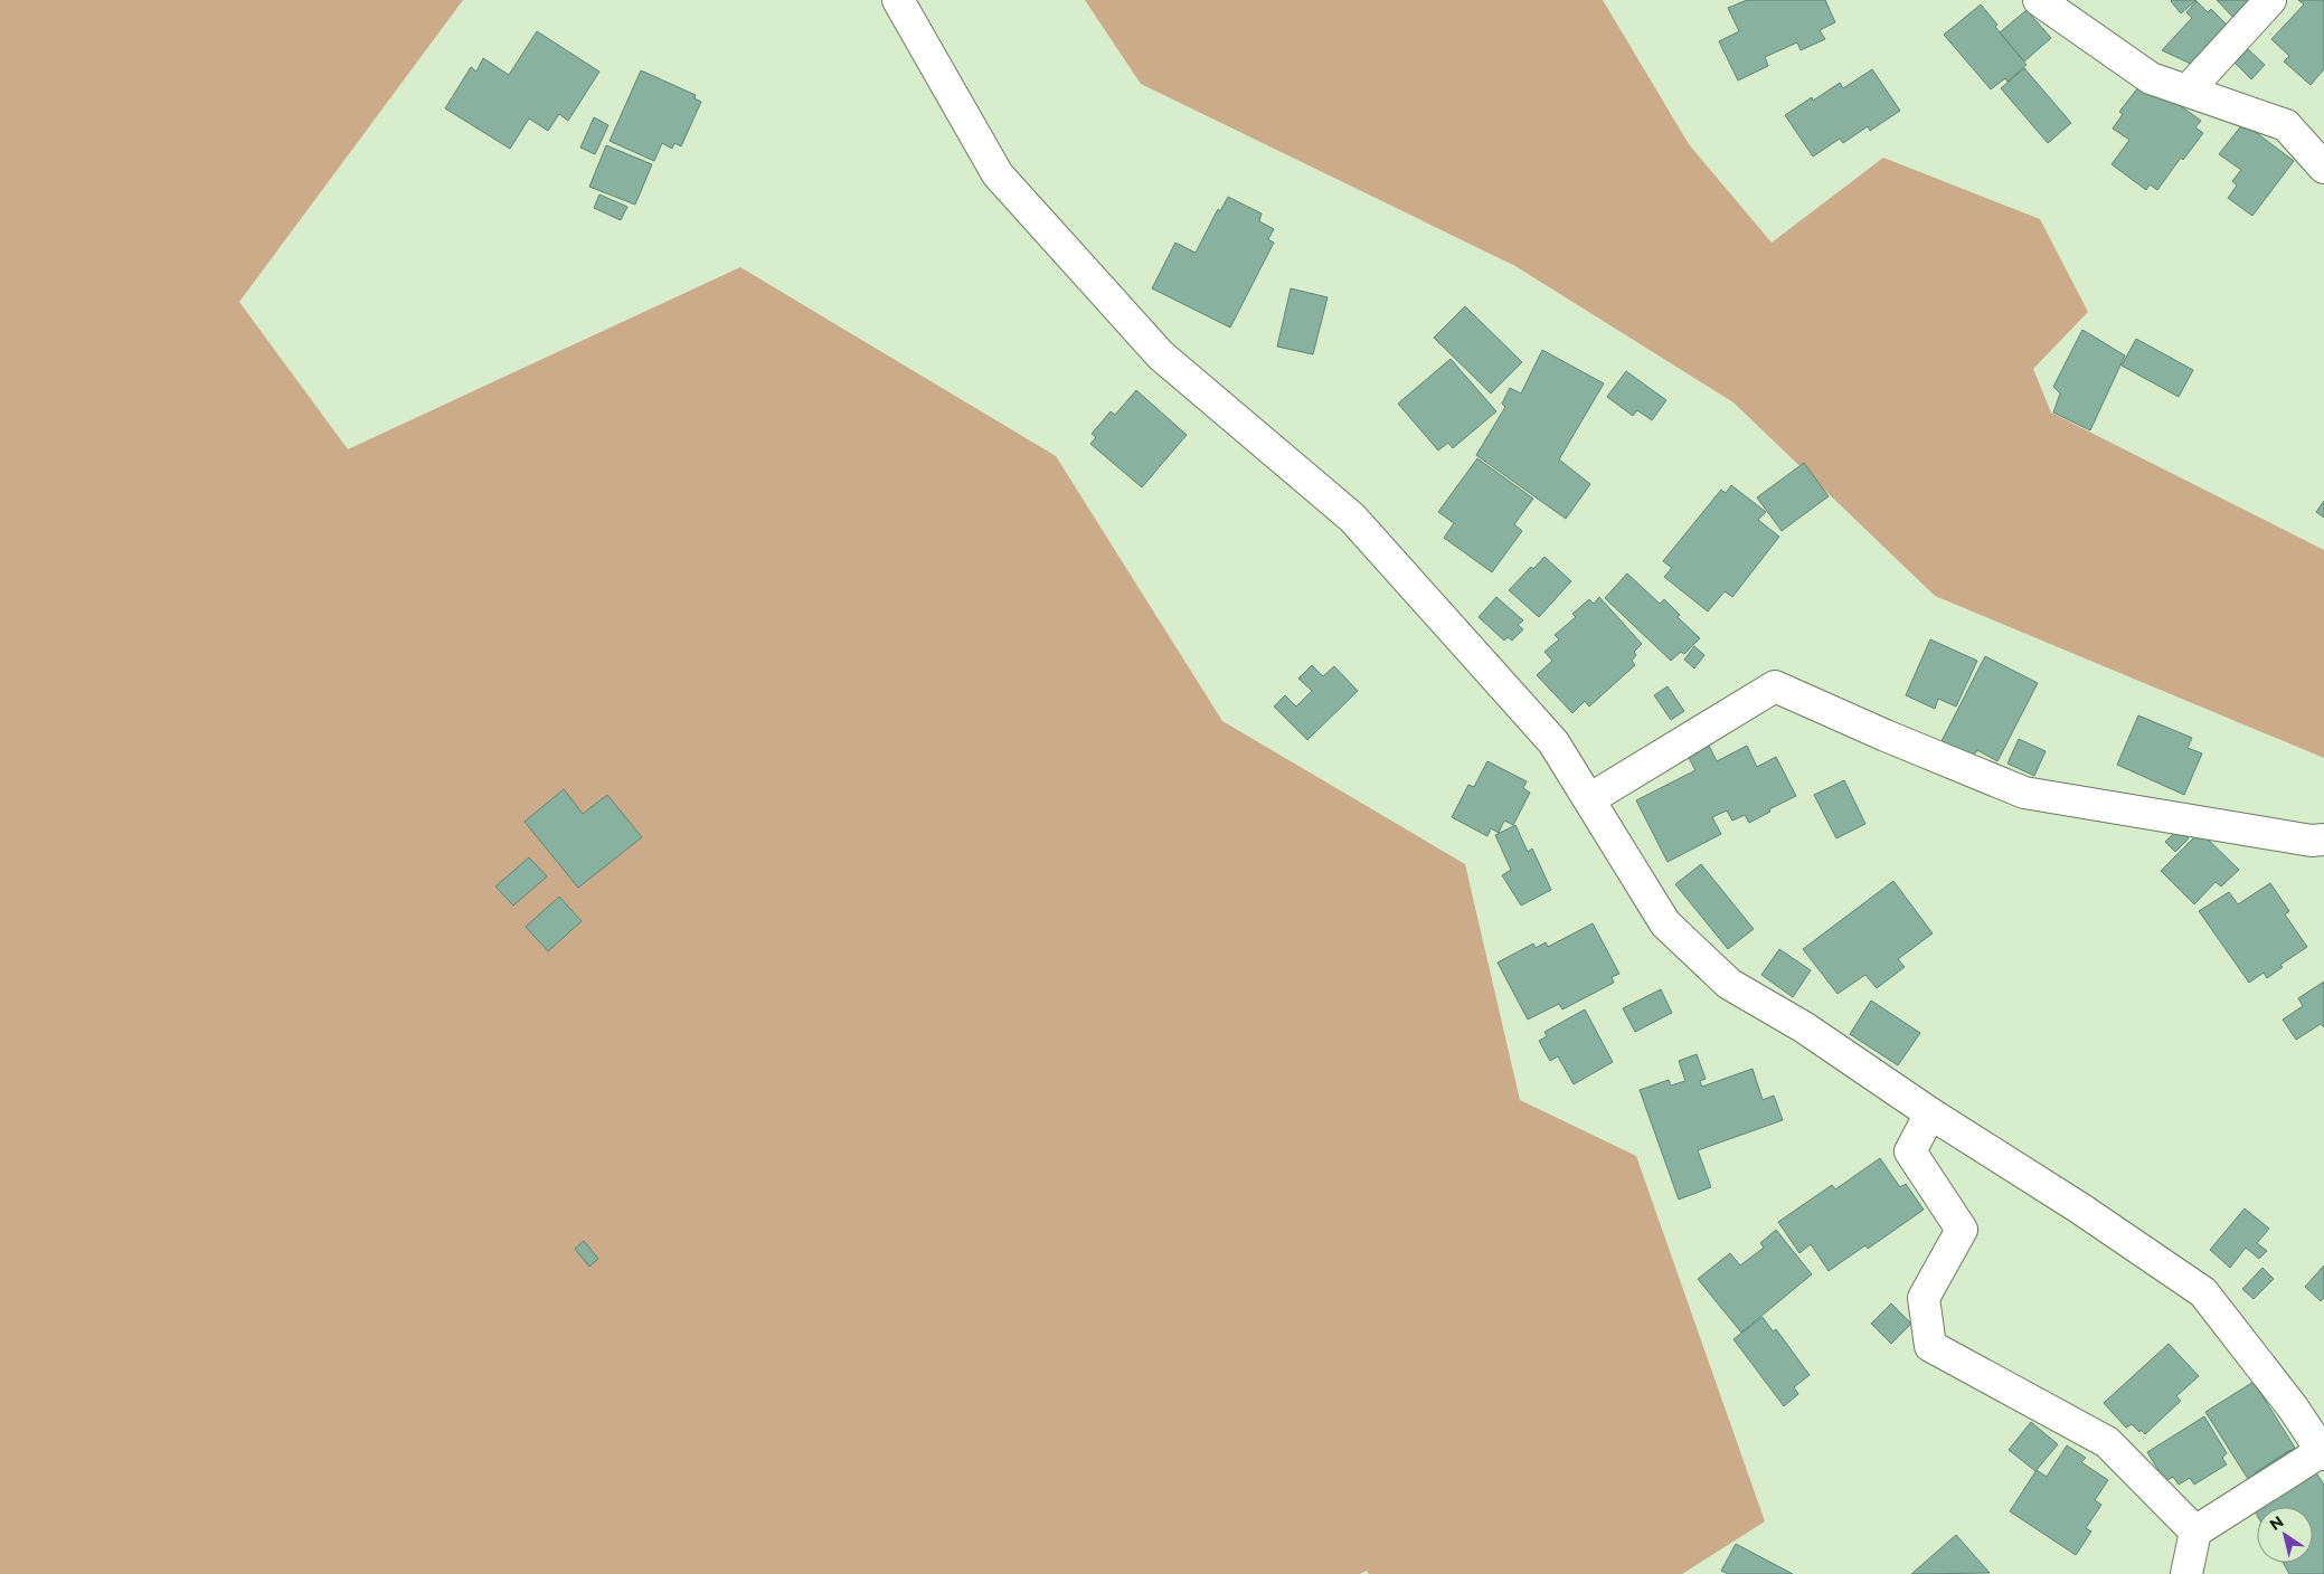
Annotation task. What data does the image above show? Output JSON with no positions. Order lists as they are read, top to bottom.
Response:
{
  "north": "top left"
}
